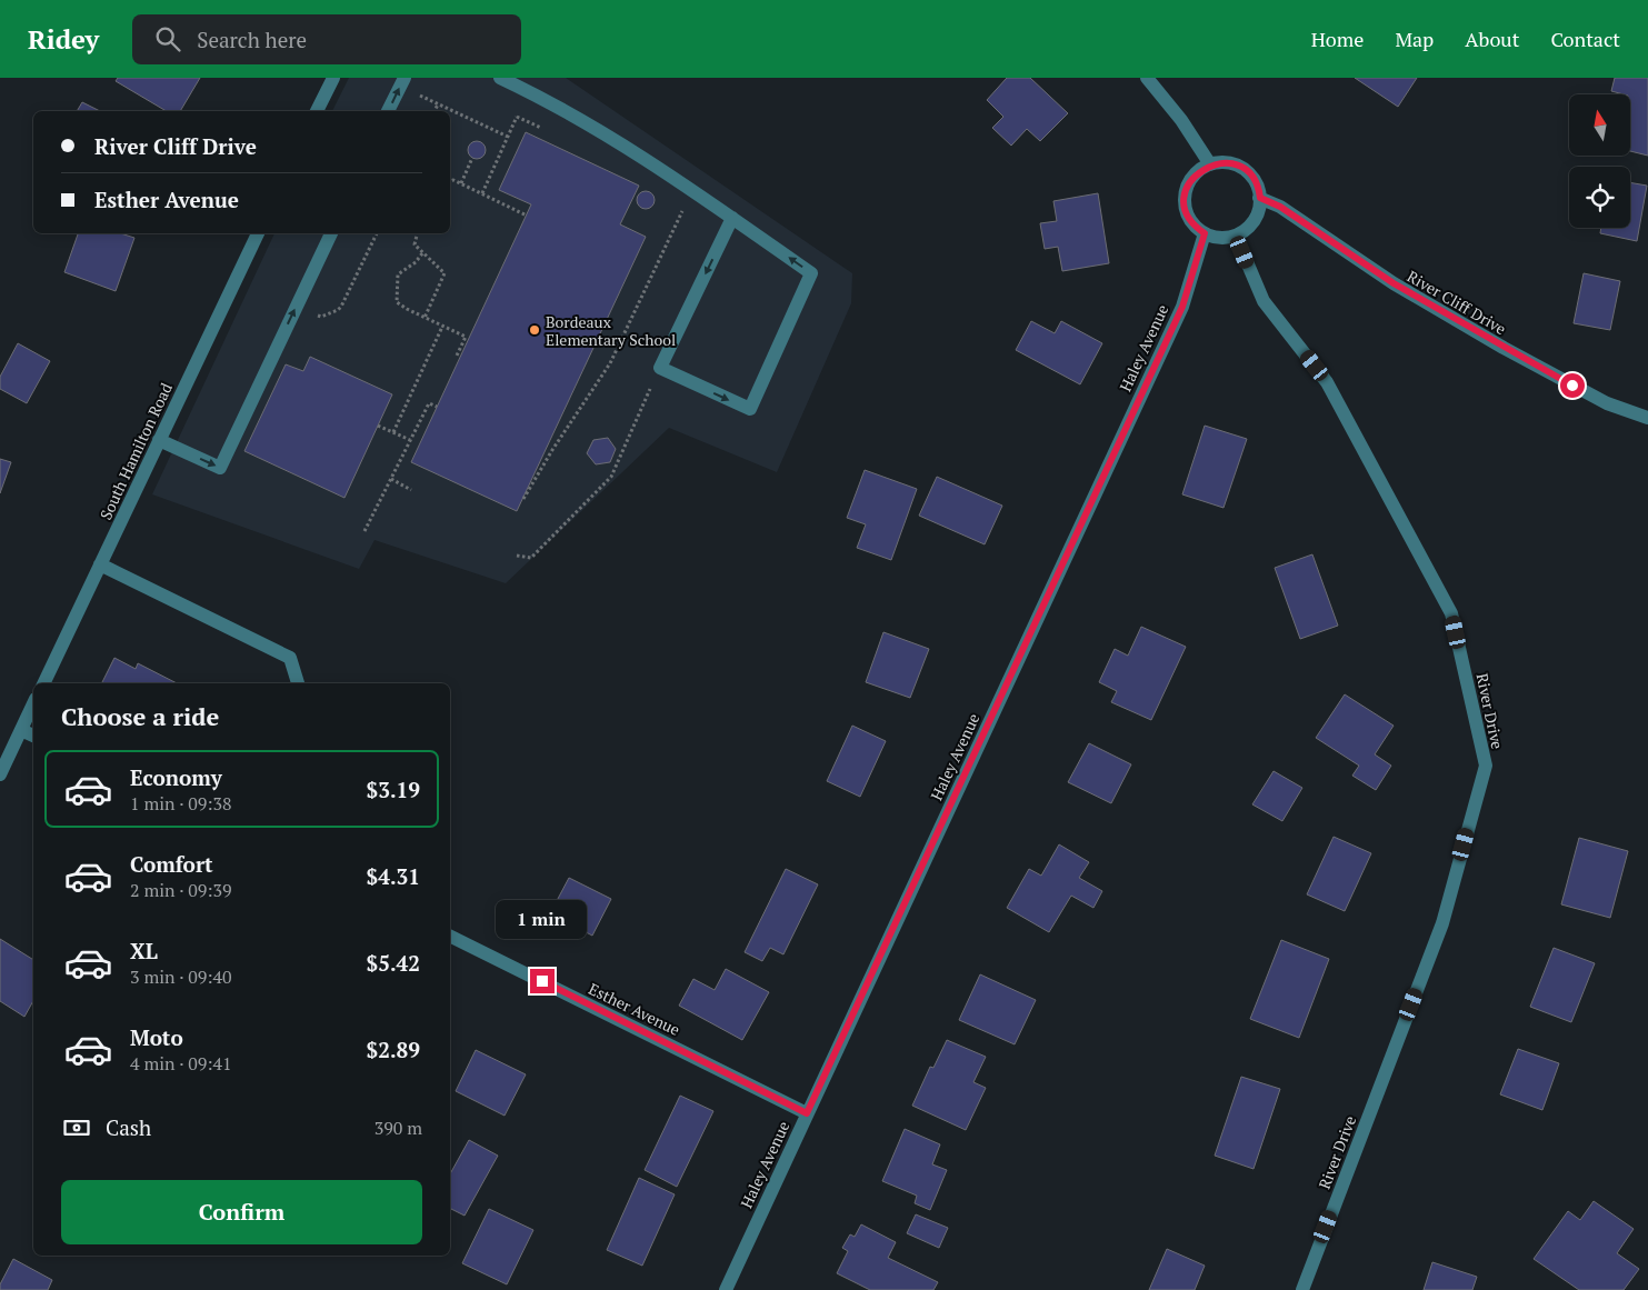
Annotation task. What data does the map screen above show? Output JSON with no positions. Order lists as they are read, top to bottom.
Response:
{
  "streets": {
    "street": [
      "River Cliff Drive",
      "Haley Avenue",
      "South Hamilton Road",
      "River Drive",
      "Esther Avenue"
    ]
  },
  "crossings": [
    ["River Cliff Drive", "Haley Avenue"],
    ["River Cliff Drive", "River Drive"],
    ["Haley Avenue", "River Drive"],
    ["Haley Avenue", "Esther Avenue"]
  ],
  "places": ["Bordeaux Elementary School"],
  "north": "top",
  "page": {
    "header": "Ridey",
    "search": "Search here",
    "nav": [
      "Home",
      "Map",
      "About",
      "Contact"
    ],
    "banner": ["River Cliff Drive", "Esther Avenue"],
    "heading": "Choose a ride",
    "list": [
      {
        "name": "Economy",
        "note": "1 min · 09:38",
        "value": "$3.19"
      },
      {
        "name": "Comfort",
        "note": "2 min · 09:39",
        "value": "$4.31"
      },
      {
        "name": "XL",
        "note": "3 min · 09:40",
        "value": "$5.42"
      },
      {
        "name": "Moto",
        "note": "4 min · 09:41",
        "value": "$2.89"
      }
    ],
    "bubble": "1 min",
    "pay": ["Cash", "390 m"],
    "buttons": "Confirm"
  }
}
